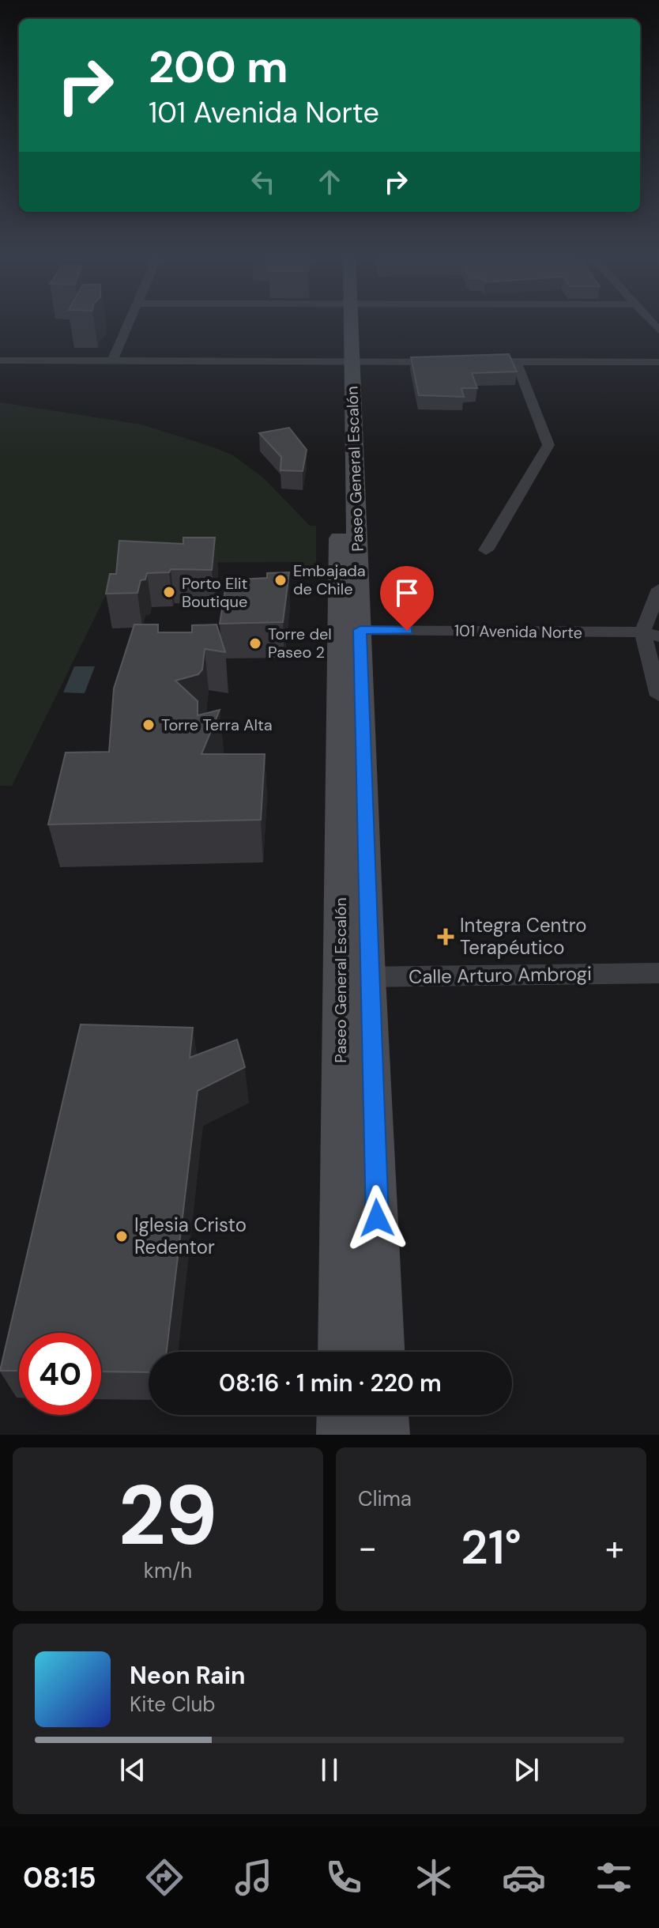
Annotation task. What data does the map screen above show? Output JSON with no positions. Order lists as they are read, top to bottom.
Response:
{
  "streets": {
    "street": ["Paseo General Escalón", "101 Avenida Norte", "Calle Arturo Ambrogi"]
  },
  "crossings": [
    ["Paseo General Escalón", "101 Avenida Norte"],
    ["Paseo General Escalón", "Calle Arturo Ambrogi"]
  ],
  "places": {
    "other": [
      "Embajada de Chile",
      "Porto Elit Boutique",
      "Torre del Paseo 2",
      "Torre Terra Alta",
      "Iglesia Cristo Redentor"
    ],
    "health": ["Integra Centro Terapéutico"]
  },
  "page": {
    "turn": ["200 m", "101 Avenida Norte"],
    "limit": "40",
    "trip": "08:16 · 1 min · 220 m",
    "tile": [
      ["29", "km/h"],
      "Clima"
    ],
    "heat": ["−", "21°", "+"],
    "song": ["Neon Rain", "Kite Club"],
    "tabs": "08:15"
  }
}
